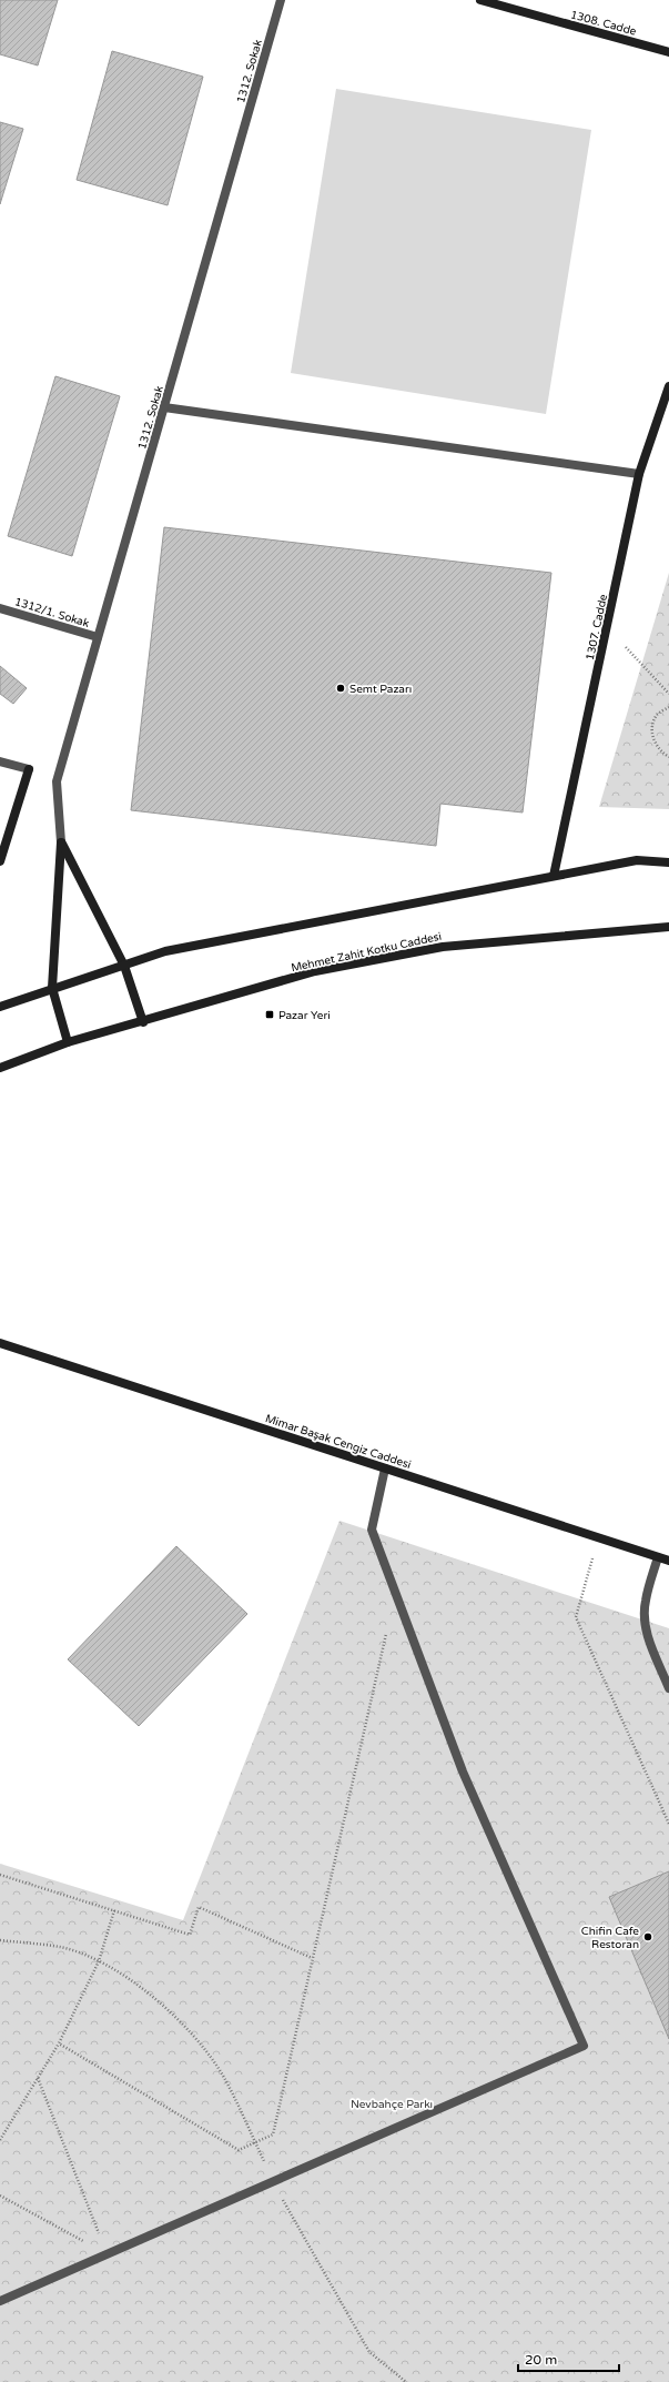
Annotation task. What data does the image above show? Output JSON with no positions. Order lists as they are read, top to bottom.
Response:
{
  "streets": {
    "street": [
      "1308. Cadde",
      "1312. Sokak",
      "1312/1. Sokak",
      "1307. Cadde",
      "Mehmet Zahit Kotku Caddesi",
      "Mimar Başak Cengiz Caddesi"
    ]
  },
  "crossings": [
    ["1312. Sokak", "1312/1. Sokak"]
  ],
  "parks": ["Nevbahçe Parkı"],
  "places": {
    "other": ["Semt Pazarı", "Chifin Cafe Restoran"],
    "transit": ["Pazar Yeri"]
  },
  "scale_bar": "20 m"
}
